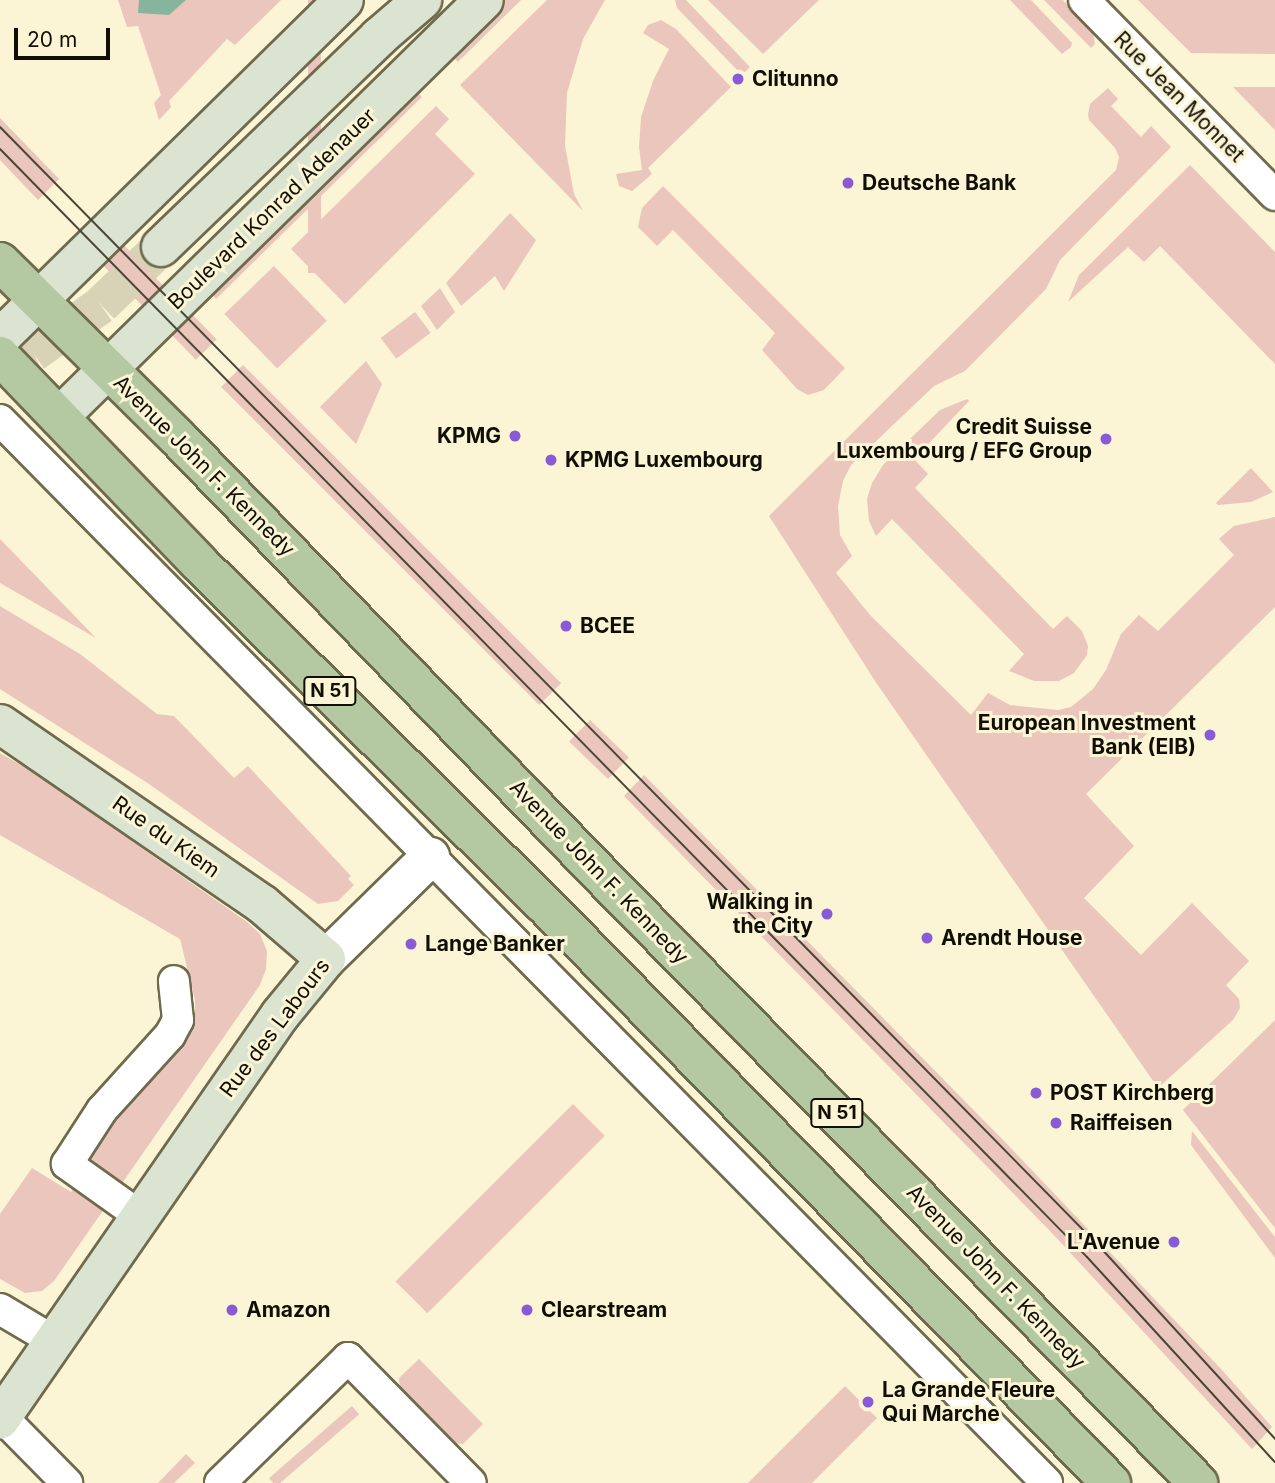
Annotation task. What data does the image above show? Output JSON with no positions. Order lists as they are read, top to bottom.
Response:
{
  "streets": {
    "main road": [
      "Boulevard Konrad Adenauer",
      "Avenue John F. Kennedy",
      "N 51",
      "Rue du Kiem",
      "Rue des Labours"
    ],
    "street": ["Rue Jean Monnet"]
  },
  "crossings": [
    ["Boulevard Konrad Adenauer", "Avenue John F. Kennedy"],
    ["Boulevard Konrad Adenauer", "N 51"],
    ["Rue du Kiem", "Rue des Labours"]
  ],
  "places": [
    "Clitunno",
    "Deutsche Bank",
    "KPMG",
    "Credit Suisse Luxembourg / EFG Group",
    "KPMG Luxembourg",
    "BCEE",
    "European Investment Bank (EIB)",
    "Walking in the City",
    "Arendt House",
    "Lange Banker",
    "POST Kirchberg",
    "Raiffeisen",
    "L'Avenue",
    "Amazon",
    "Clearstream",
    "La Grande Fleure Qui Marche"
  ],
  "scale_bar": "20 m"
}
